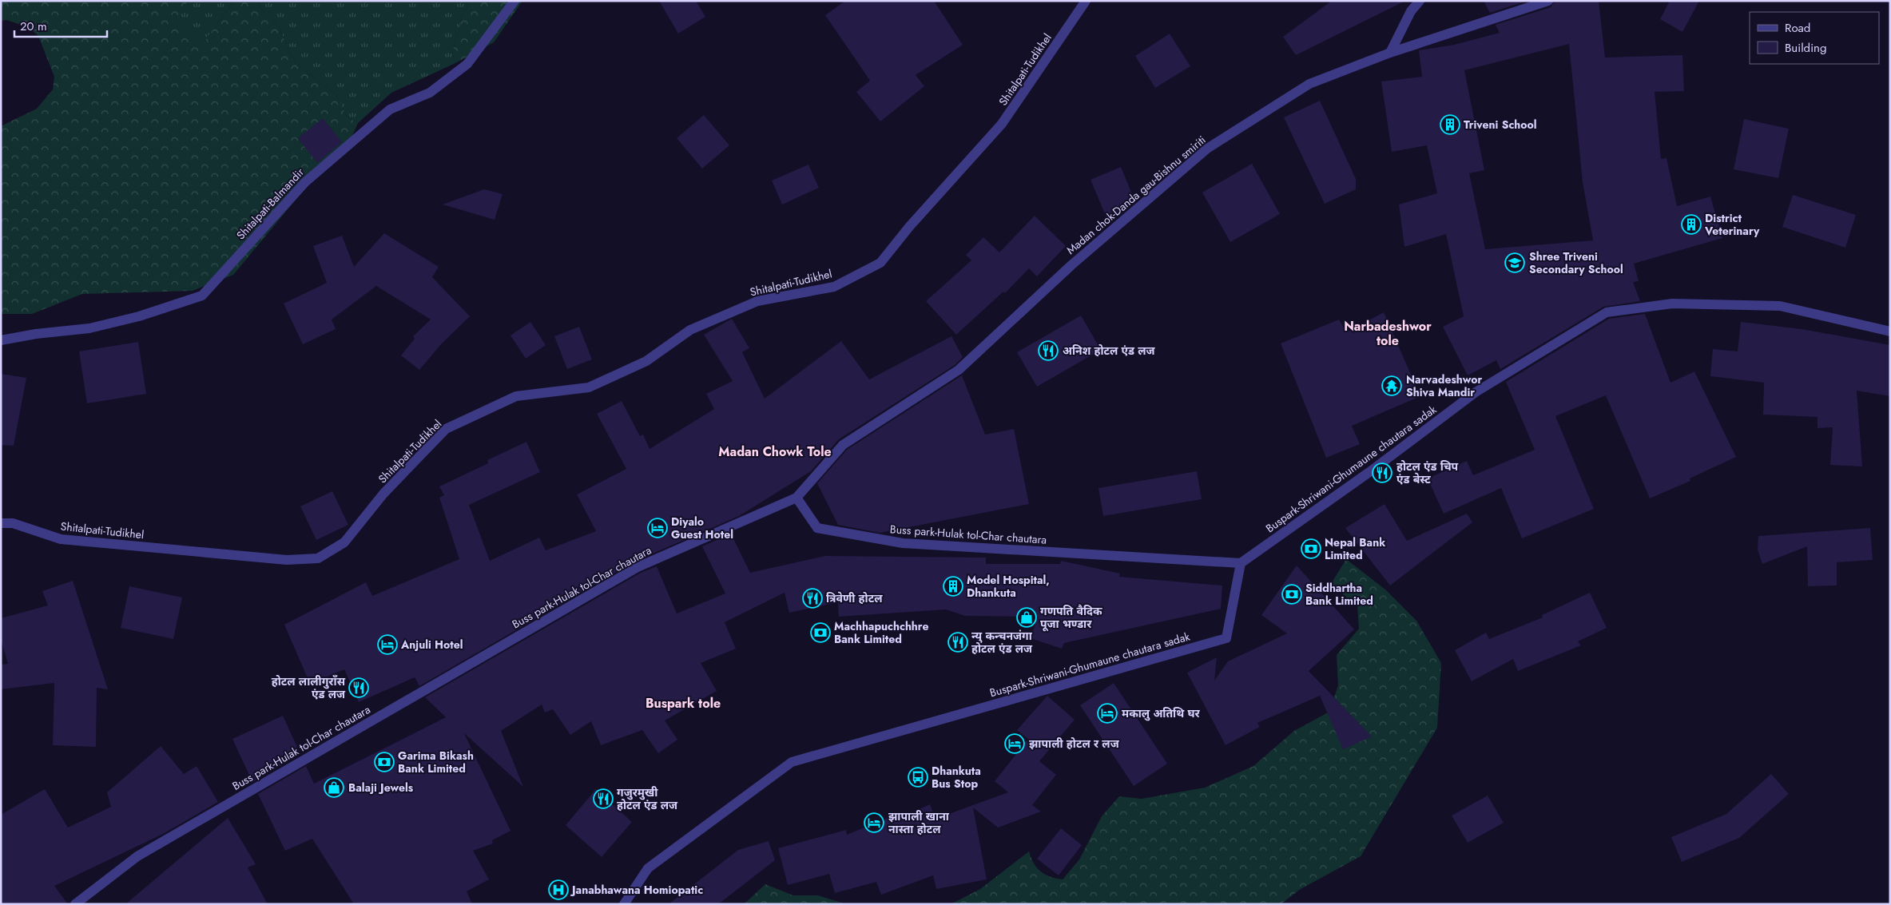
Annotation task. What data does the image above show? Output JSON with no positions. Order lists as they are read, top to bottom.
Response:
{
  "streets": {
    "street": [
      "Shitalpati-Tudikhel",
      "Madan chok-Danda gau-Bishnu smiriti",
      "Shitalpati-Balmandir",
      "Buspark-Shriwani-Ghumaune chautara sadak",
      "Buss park-Hulak tol-Char chautara"
    ]
  },
  "crossings": [
    ["Madan chok-Danda gau-Bishnu smiriti", "Buss park-Hulak tol-Char chautara"],
    ["Buspark-Shriwani-Ghumaune chautara sadak", "Buss park-Hulak tol-Char chautara"]
  ],
  "districts": ["Narbadeshwor tole", "Madan Chowk Tole", "Buspark tole"],
  "places": {
    "building": ["Triveni School", "District Veterinary", "Model Hospital, Dhankuta"],
    "school or university": ["Shree Triveni Secondary School"],
    "restaurant": [
      "अनिश होटल एंड लज",
      "होटल एंड चिप एंड बेस्ट",
      "त्रिवेणी होटल",
      "न्यु कन्चनजंगा होटल एंड लज",
      "होटल लालीगुराँस एंड लज",
      "गजुरमुखी होटल एंड लज"
    ],
    "temple": ["Narvadeshwor Shiva Mandir"],
    "hotel": [
      "Diyalo Guest Hotel",
      "Anjuli Hotel",
      "मकालु अतिथि घर",
      "झापाली होटल र लज",
      "झापाली खाना नास्ता होटल"
    ],
    "bank": [
      "Nepal Bank Limited",
      "Siddhartha Bank Limited",
      "Machhapuchchhre Bank Limited",
      "Garima Bikash Bank Limited"
    ],
    "shop": ["गणपति वैदिक पूजा भण्डार", "Balaji Jewels"],
    "bus stop": ["Dhankuta Bus Stop"],
    "hospital": ["Janabhawana Homiopatic"]
  },
  "legend": ["Road", "Building"],
  "scale_bar": "20 m"
}
